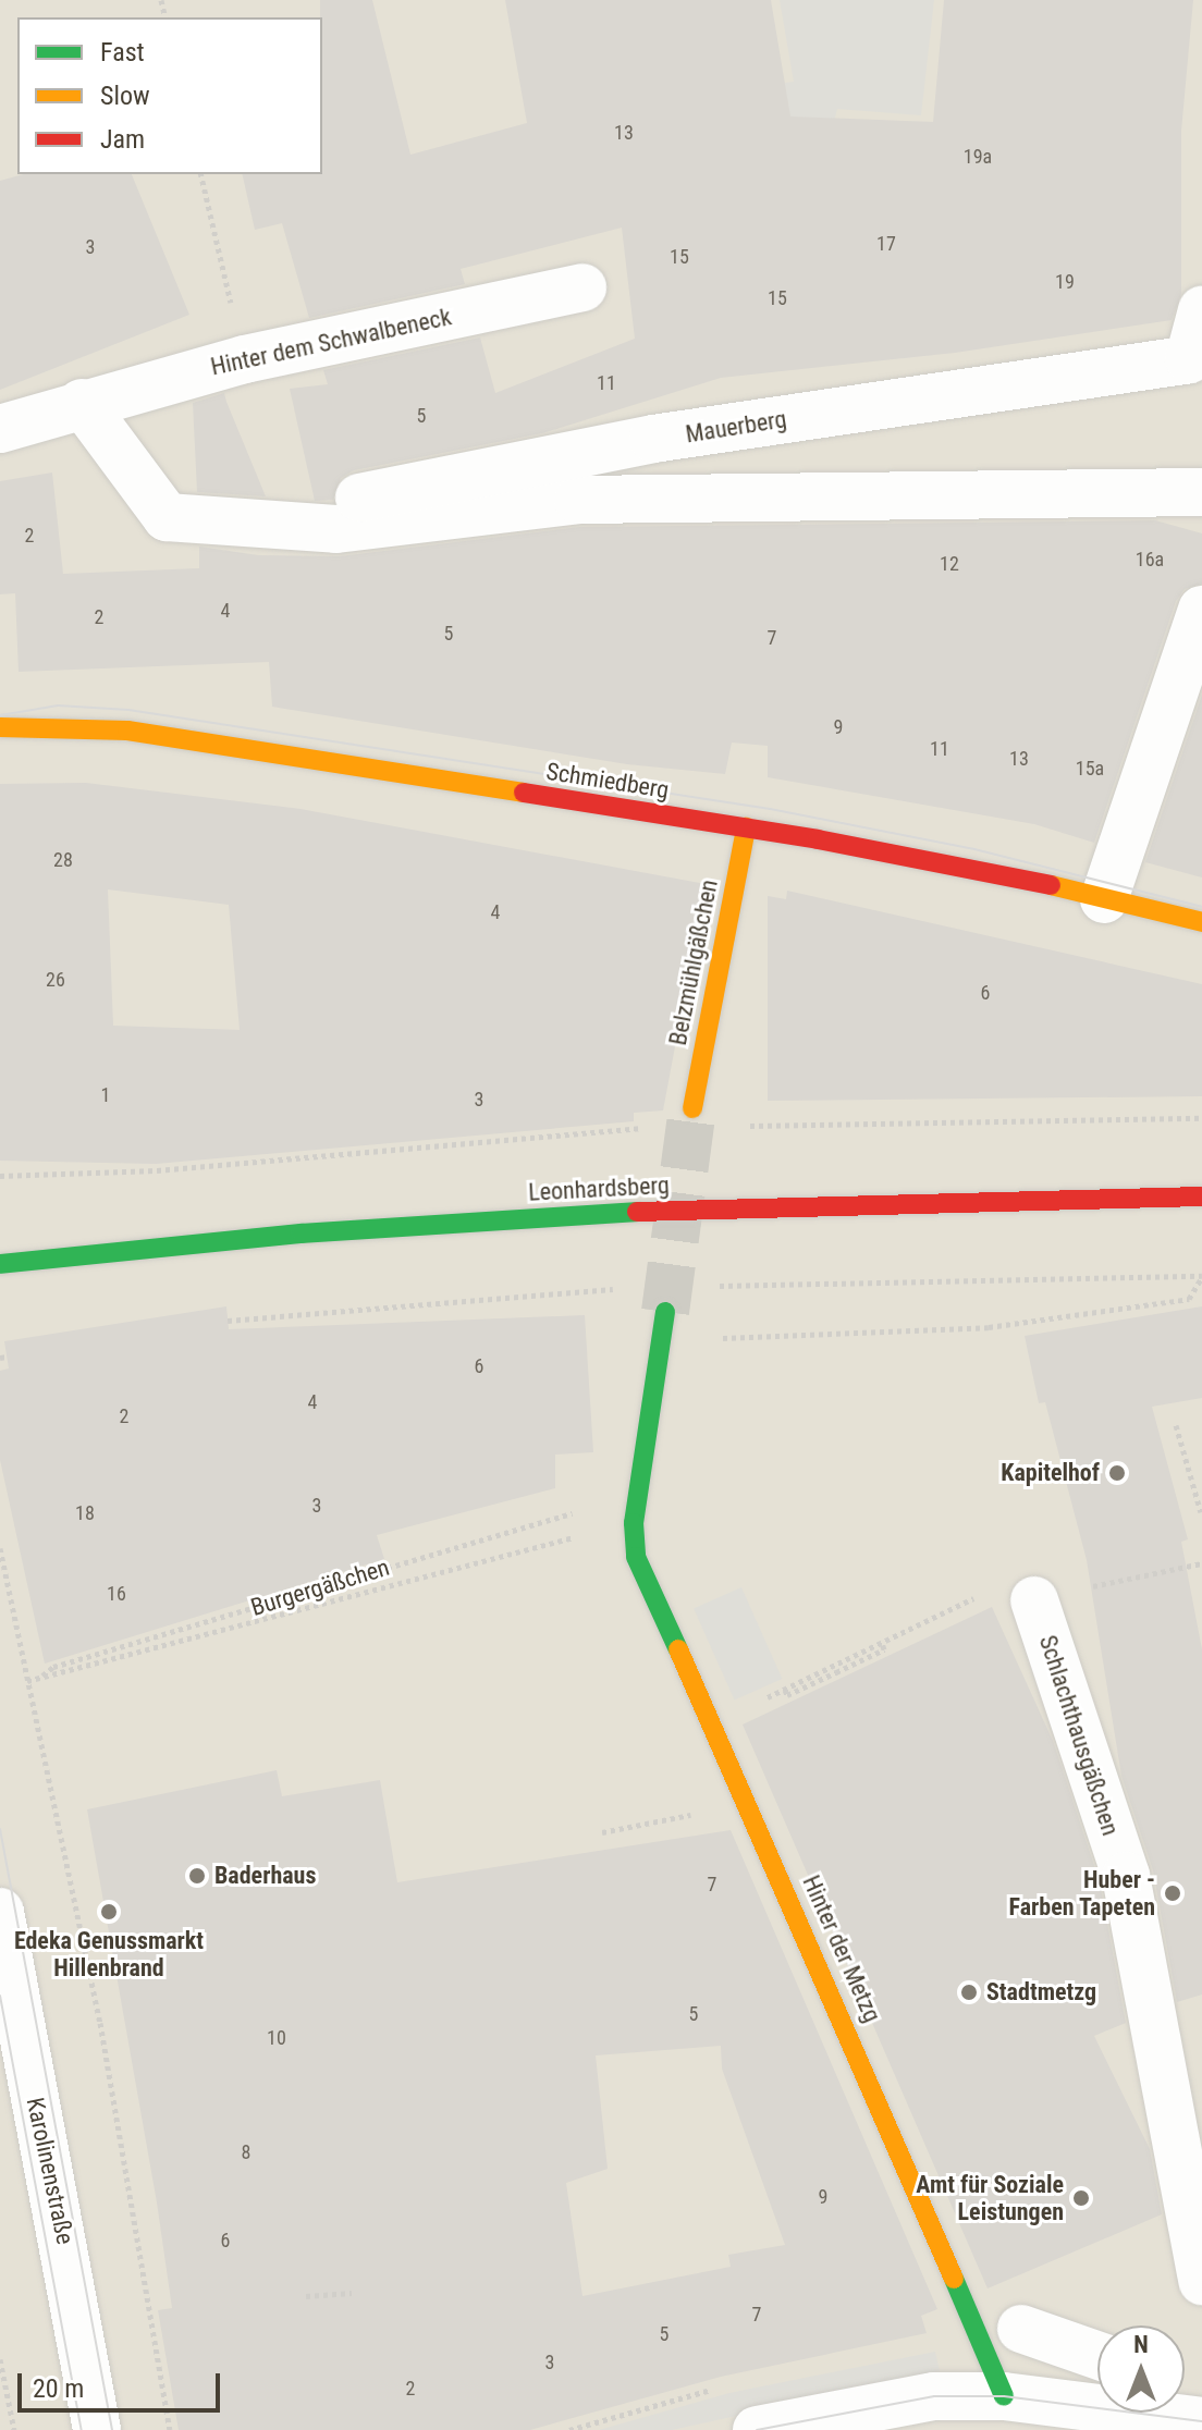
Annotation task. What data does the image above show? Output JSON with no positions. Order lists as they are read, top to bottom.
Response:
{
  "streets": {
    "street": [
      "Hinter dem Schwalbeneck",
      "Mauerberg",
      "Schmiedberg",
      "Belzmühlgäßchen",
      "Leonhardsberg",
      "Schlachthausgäßchen",
      "Hinter der Metzg",
      "Karolinenstraße"
    ],
    "path": ["Burgergäßchen"]
  },
  "crossings": [
    ["Hinter dem Schwalbeneck", "Mauerberg"],
    ["Schmiedberg", "Belzmühlgäßchen"]
  ],
  "places": [
    "Kapitelhof",
    "Baderhaus",
    "Huber - Farben Tapeten",
    "Edeka Genussmarkt Hillenbrand",
    "Stadtmetzg",
    "Amt für Soziale Leistungen"
  ],
  "house_numbers": [
    "13",
    "19a",
    "17",
    "3",
    "15",
    "19",
    "15",
    "11",
    "5",
    "2",
    "16a",
    "12",
    "4",
    "2",
    "5",
    "7",
    "9",
    "11",
    "13",
    "15a",
    "28",
    "4",
    "26",
    "6",
    "1",
    "3",
    "6",
    "4",
    "2",
    "3",
    "18",
    "16",
    "7",
    "5",
    "10",
    "8",
    "9",
    "6",
    "7",
    "5",
    "3",
    "2"
  ],
  "legend": ["Fast", "Slow", "Jam"],
  "scale_bar": "20 m",
  "north": "top"
}
